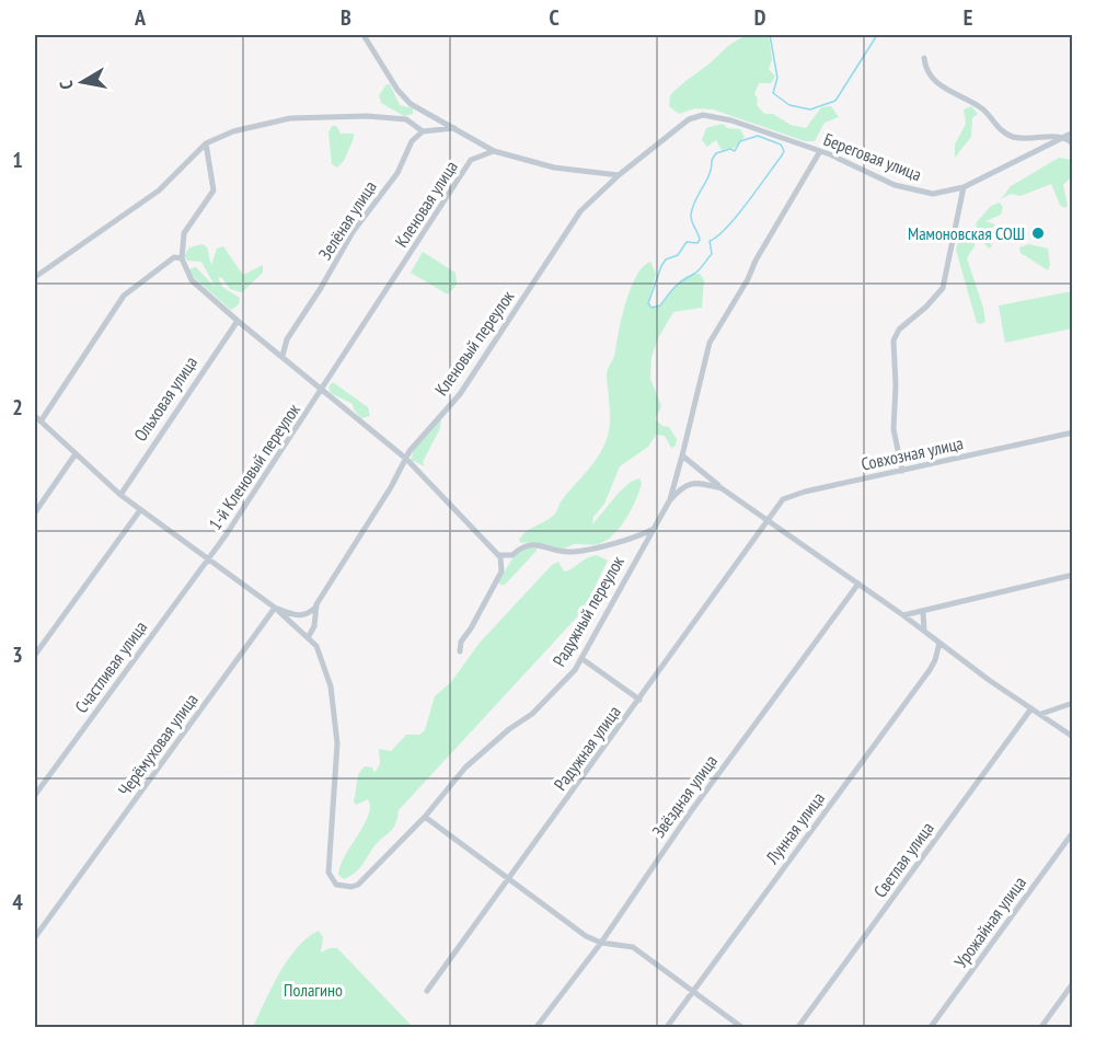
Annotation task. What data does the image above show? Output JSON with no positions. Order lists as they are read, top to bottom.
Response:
{
  "streets": {
    "street": [
      "Береговая улица",
      "Кленовая улица",
      "Зелёная улица",
      "Кленовый переулок",
      "Ольховая улица",
      "Совхозная улица",
      "1-й Кленовый переулок",
      "Радужный переулок",
      "Счастливая улица",
      "Черёмуховая улица",
      "Радужная улица",
      "Звёздная улица",
      "Лунная улица",
      "Светлая улица",
      "Урожайная улица"
    ]
  },
  "crossings": [
    ["Береговая улица", "Кленовый переулок"],
    ["Кленовая улица", "1-й Кленовый переулок"],
    ["Кленовый переулок", "Радужный переулок"],
    ["Совхозная улица", "Радужный переулок"],
    ["Совхозная улица", "Радужная улица"],
    ["1-й Кленовый переулок", "Счастливая улица"],
    ["Радужный переулок", "Радужная улица"],
    ["Радужный переулок", "Звёздная улица"],
    ["Радужный переулок", "Лунная улица"],
    ["Радужный переулок", "Светлая улица"]
  ],
  "parks": ["Полагино"],
  "places": ["Мамоновская СОШ"],
  "north": "left",
  "grid": {
    "columns": [
      "A",
      "B",
      "C",
      "D",
      "E"
    ],
    "rows": [
      "1",
      "2",
      "3",
      "4"
    ]
  }
}
